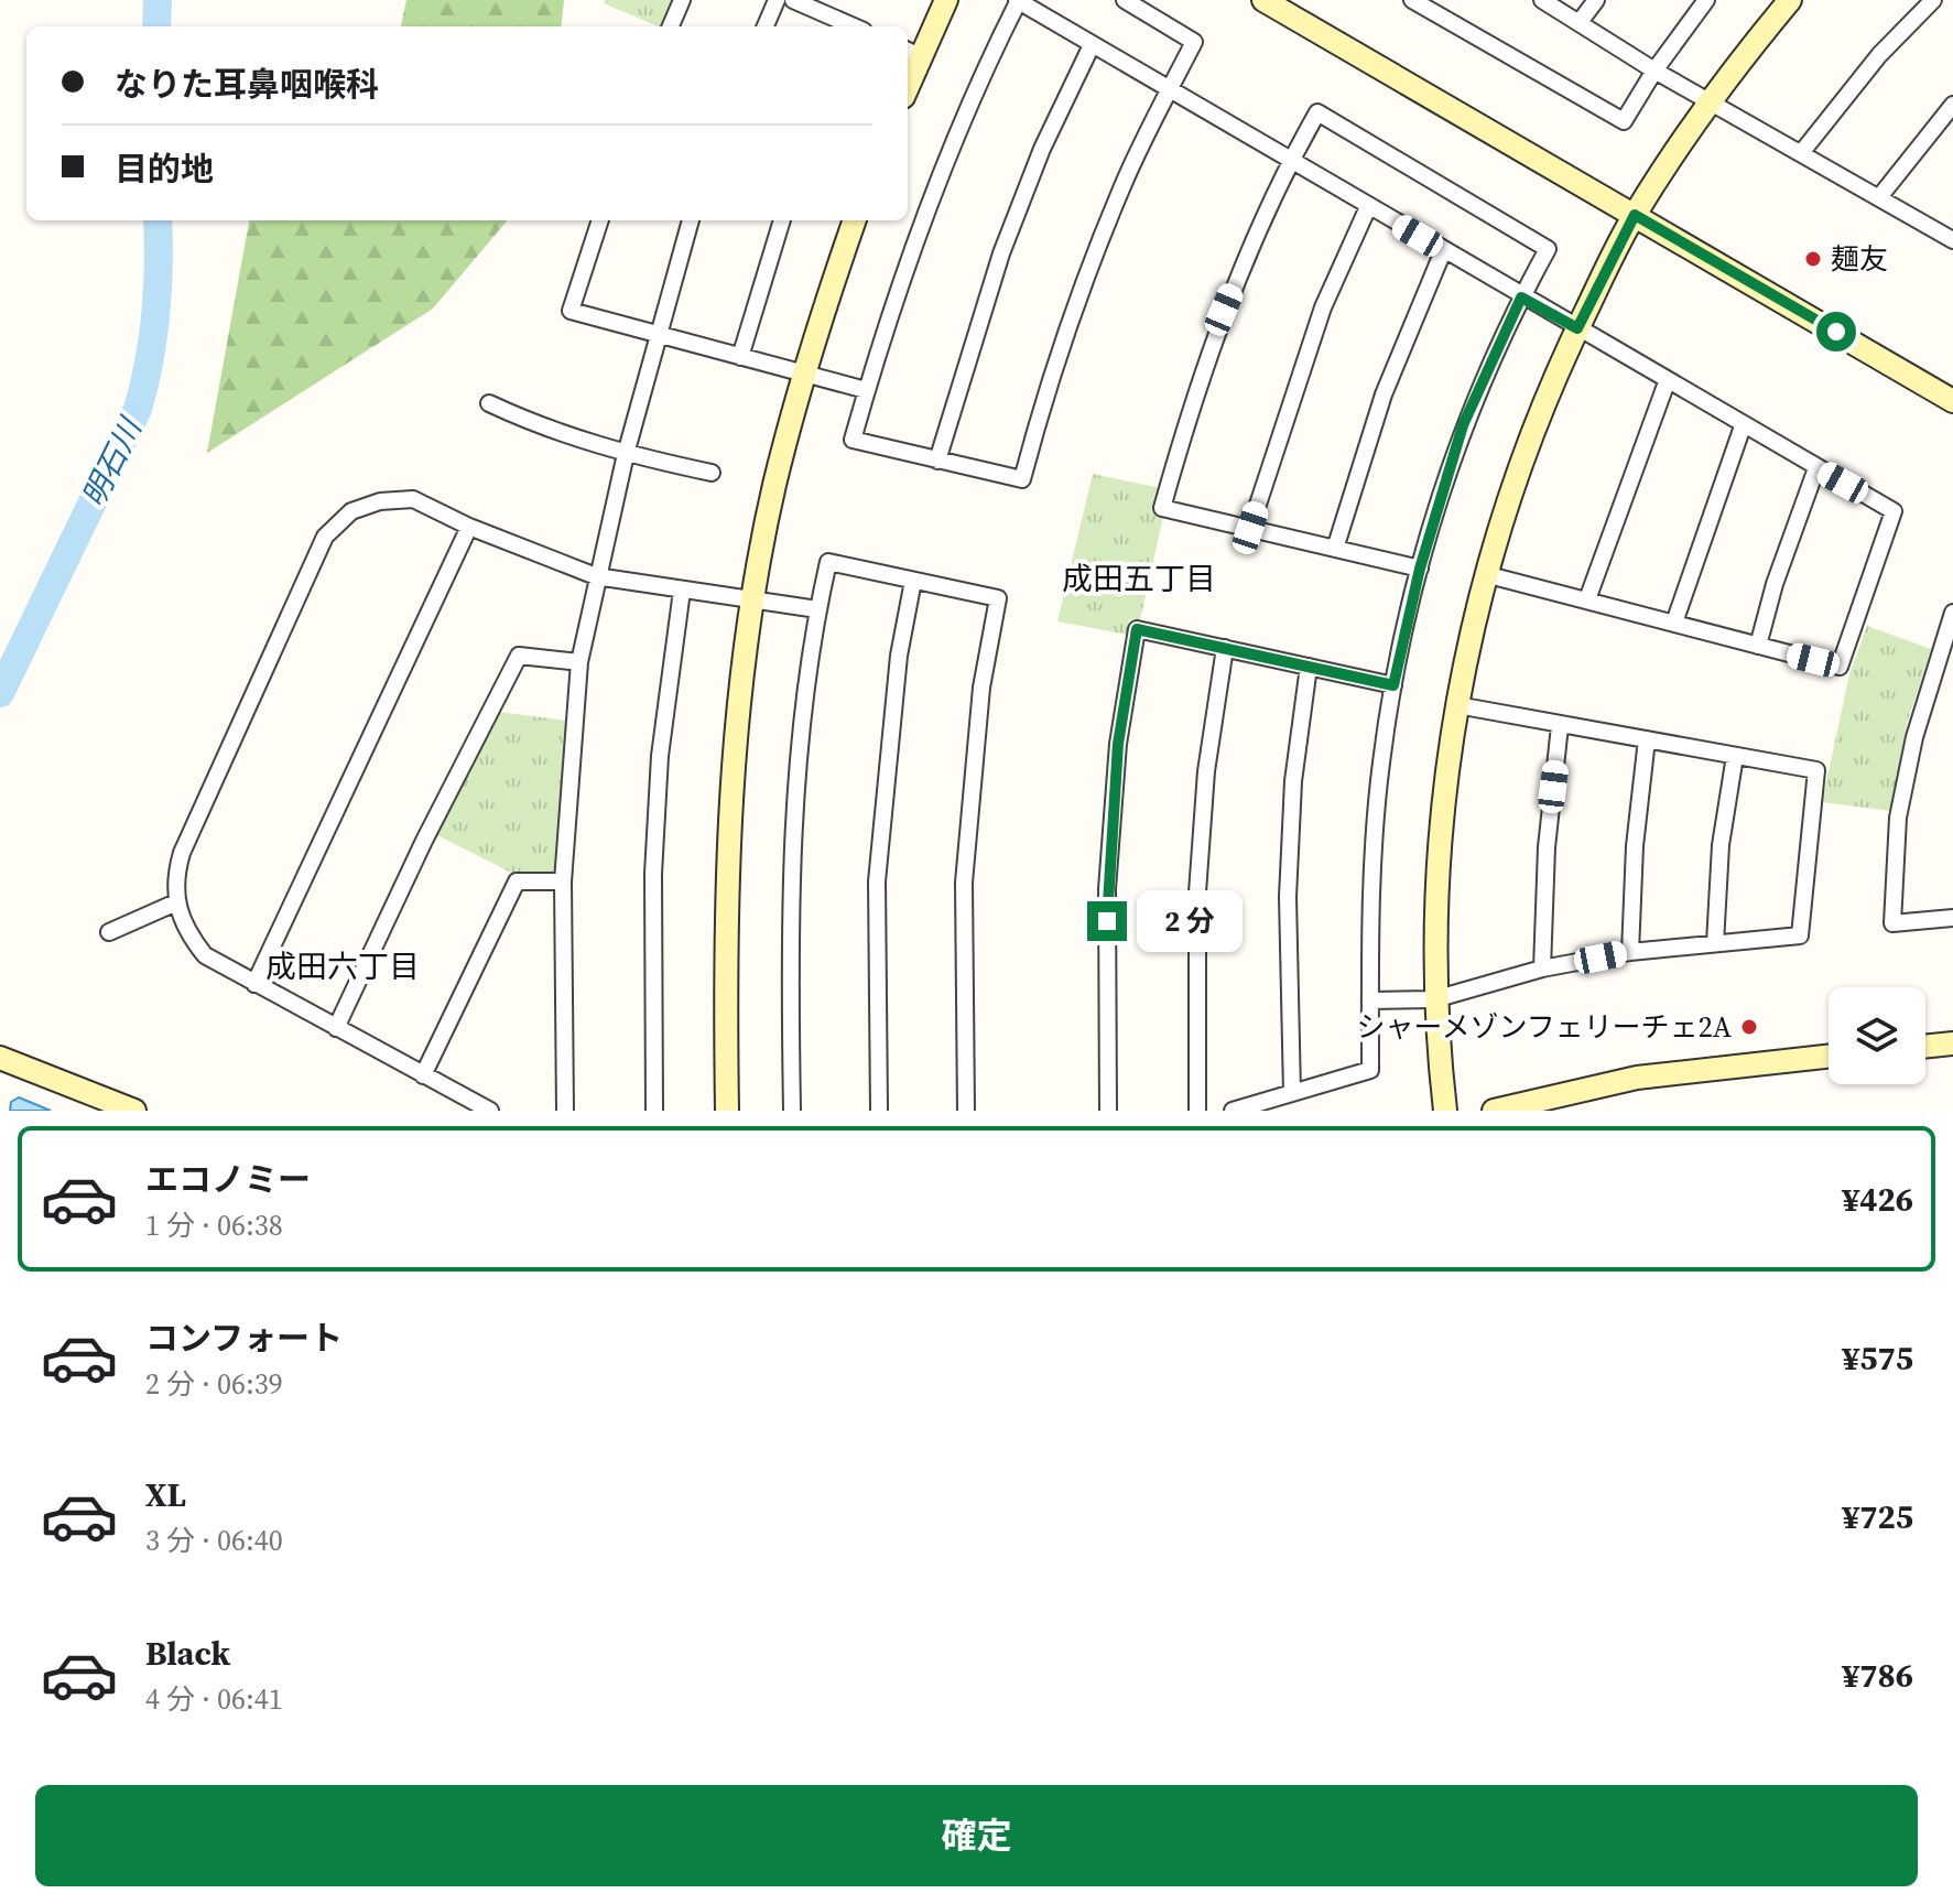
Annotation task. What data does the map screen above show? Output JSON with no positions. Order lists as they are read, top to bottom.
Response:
{
  "districts": ["成田五丁目", "成田六丁目"],
  "water": ["明石川"],
  "places": ["麺友", "シャーメゾンフェリーチェ2A"],
  "page": {
    "banner": ["なりた耳鼻咽喉科", "目的地"],
    "bubble": "2 分",
    "list": [
      {
        "name": "エコノミー",
        "note": "1 分 · 06:38",
        "value": "¥426"
      },
      {
        "name": "コンフォート",
        "note": "2 分 · 06:39",
        "value": "¥575"
      },
      {
        "name": "XL",
        "note": "3 分 · 06:40",
        "value": "¥725"
      },
      {
        "name": "Black",
        "note": "4 分 · 06:41",
        "value": "¥786"
      }
    ],
    "buttons": "確定"
  }
}
